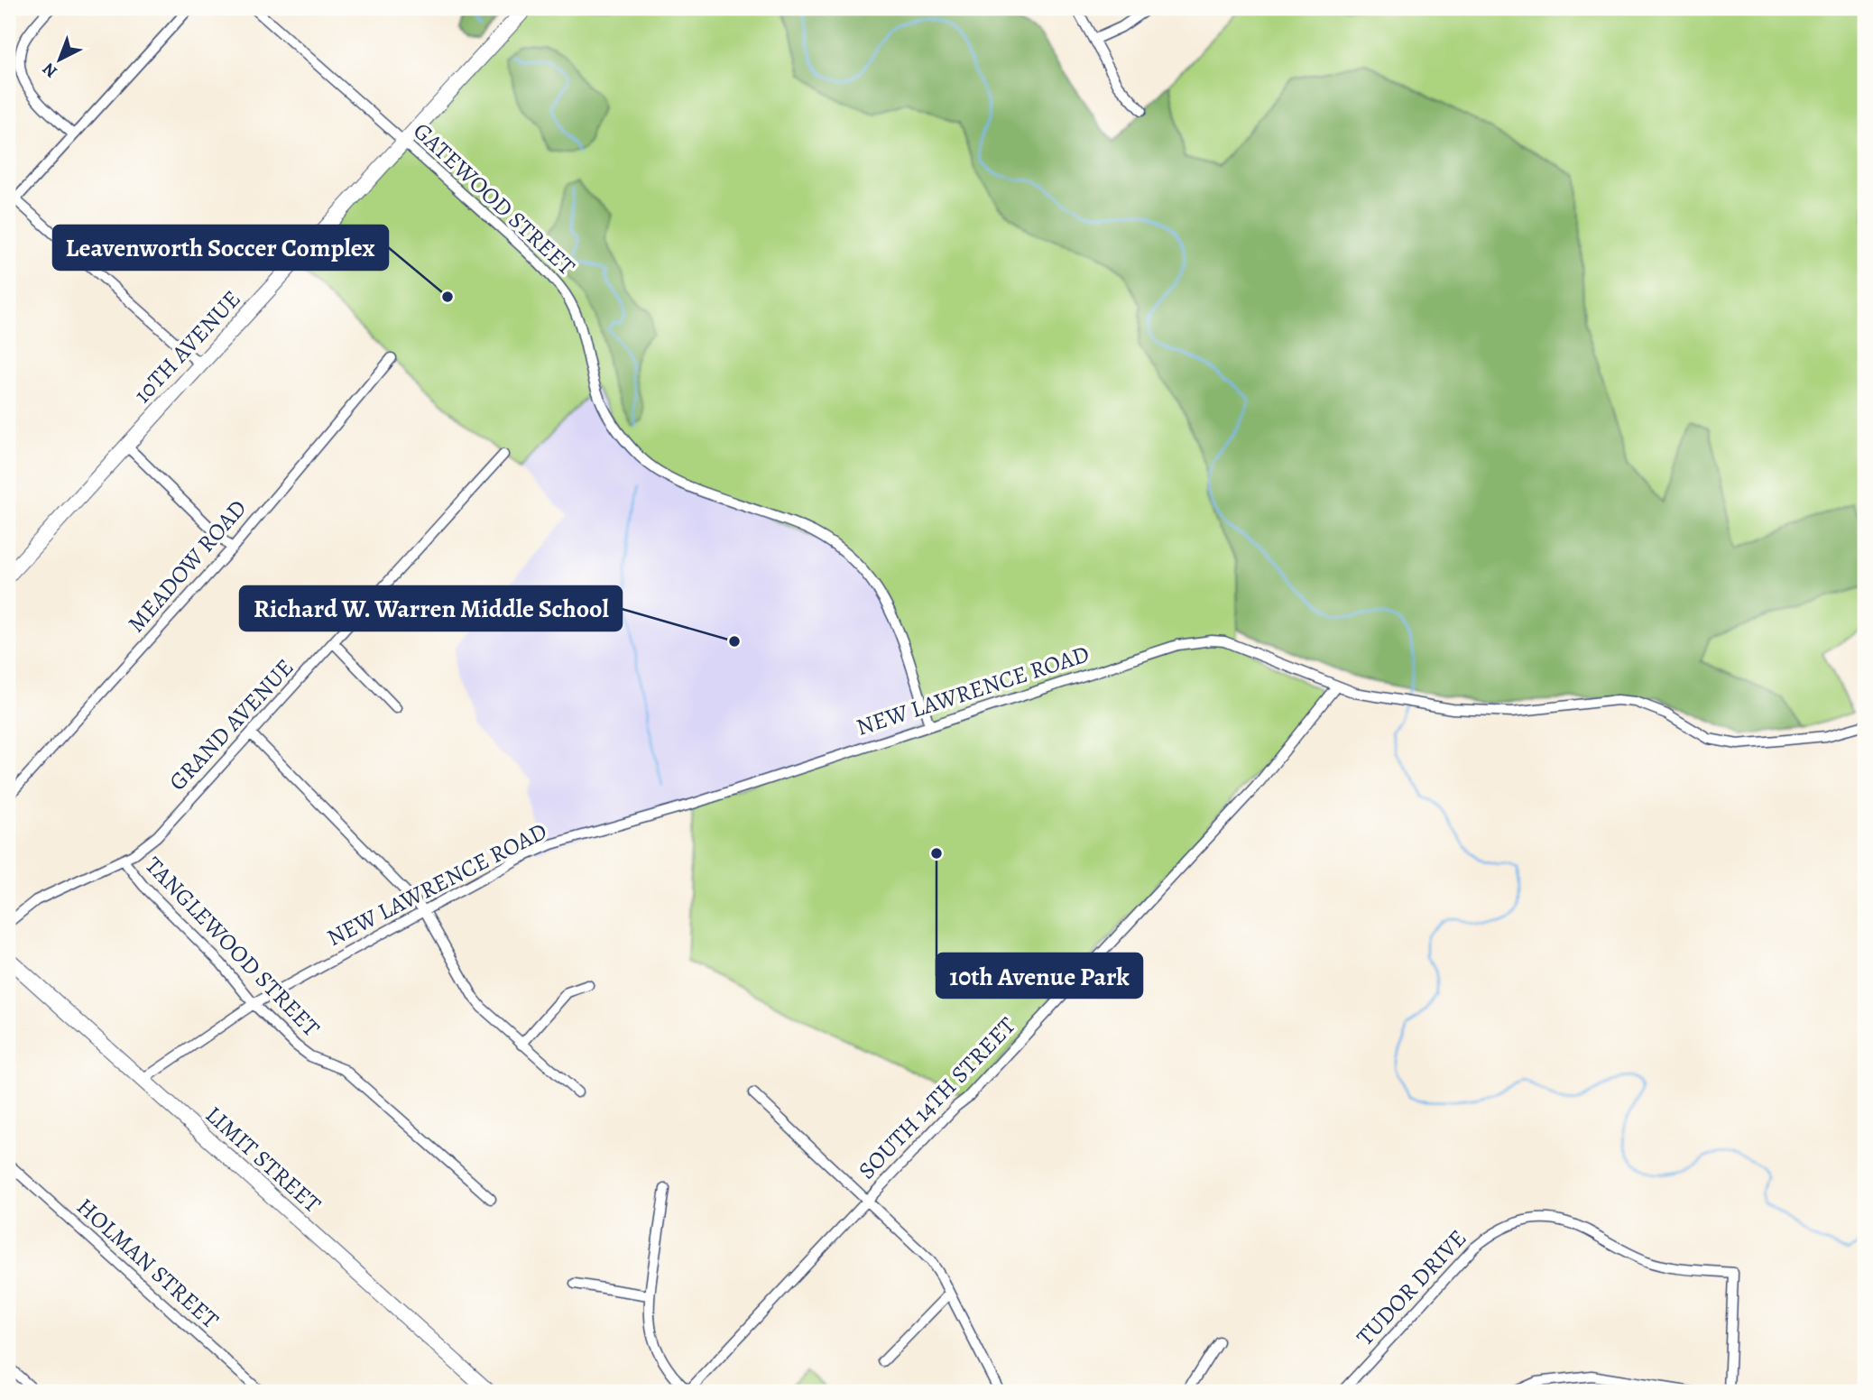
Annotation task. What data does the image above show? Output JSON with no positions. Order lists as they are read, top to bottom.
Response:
{
  "streets": {
    "street": [
      "GATEWOOD STREET",
      "10TH AVENUE",
      "MEADOW ROAD",
      "NEW LAWRENCE ROAD",
      "GRAND AVENUE",
      "TANGLEWOOD STREET",
      "SOUTH 14TH STREET",
      "LIMIT STREET",
      "HOLMAN STREET",
      "TUDOR DRIVE"
    ]
  },
  "crossings": [
    ["GATEWOOD STREET", "10TH AVENUE"],
    ["GATEWOOD STREET", "NEW LAWRENCE ROAD"],
    ["NEW LAWRENCE ROAD", "TANGLEWOOD STREET"],
    ["NEW LAWRENCE ROAD", "SOUTH 14TH STREET"],
    ["NEW LAWRENCE ROAD", "LIMIT STREET"],
    ["GRAND AVENUE", "TANGLEWOOD STREET"]
  ],
  "places": ["Leavenworth Soccer Complex", "Richard W. Warren Middle School", "10th Avenue Park"],
  "north": "bottom left"
}
